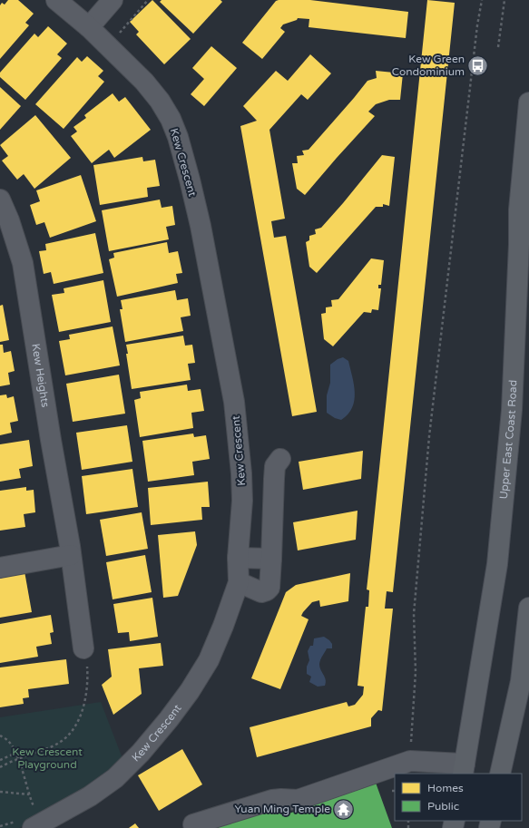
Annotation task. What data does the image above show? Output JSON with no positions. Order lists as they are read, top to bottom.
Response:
{
  "streets": {
    "main road": ["Upper East Coast Road"],
    "street": ["Kew Crescent", "Kew Heights"]
  },
  "parks": ["Kew Crescent Playground"],
  "places": {
    "bus stop": ["Kew Green Condominium"],
    "temple": ["Yuan Ming Temple"]
  },
  "legend": ["Homes", "Public"]
}
